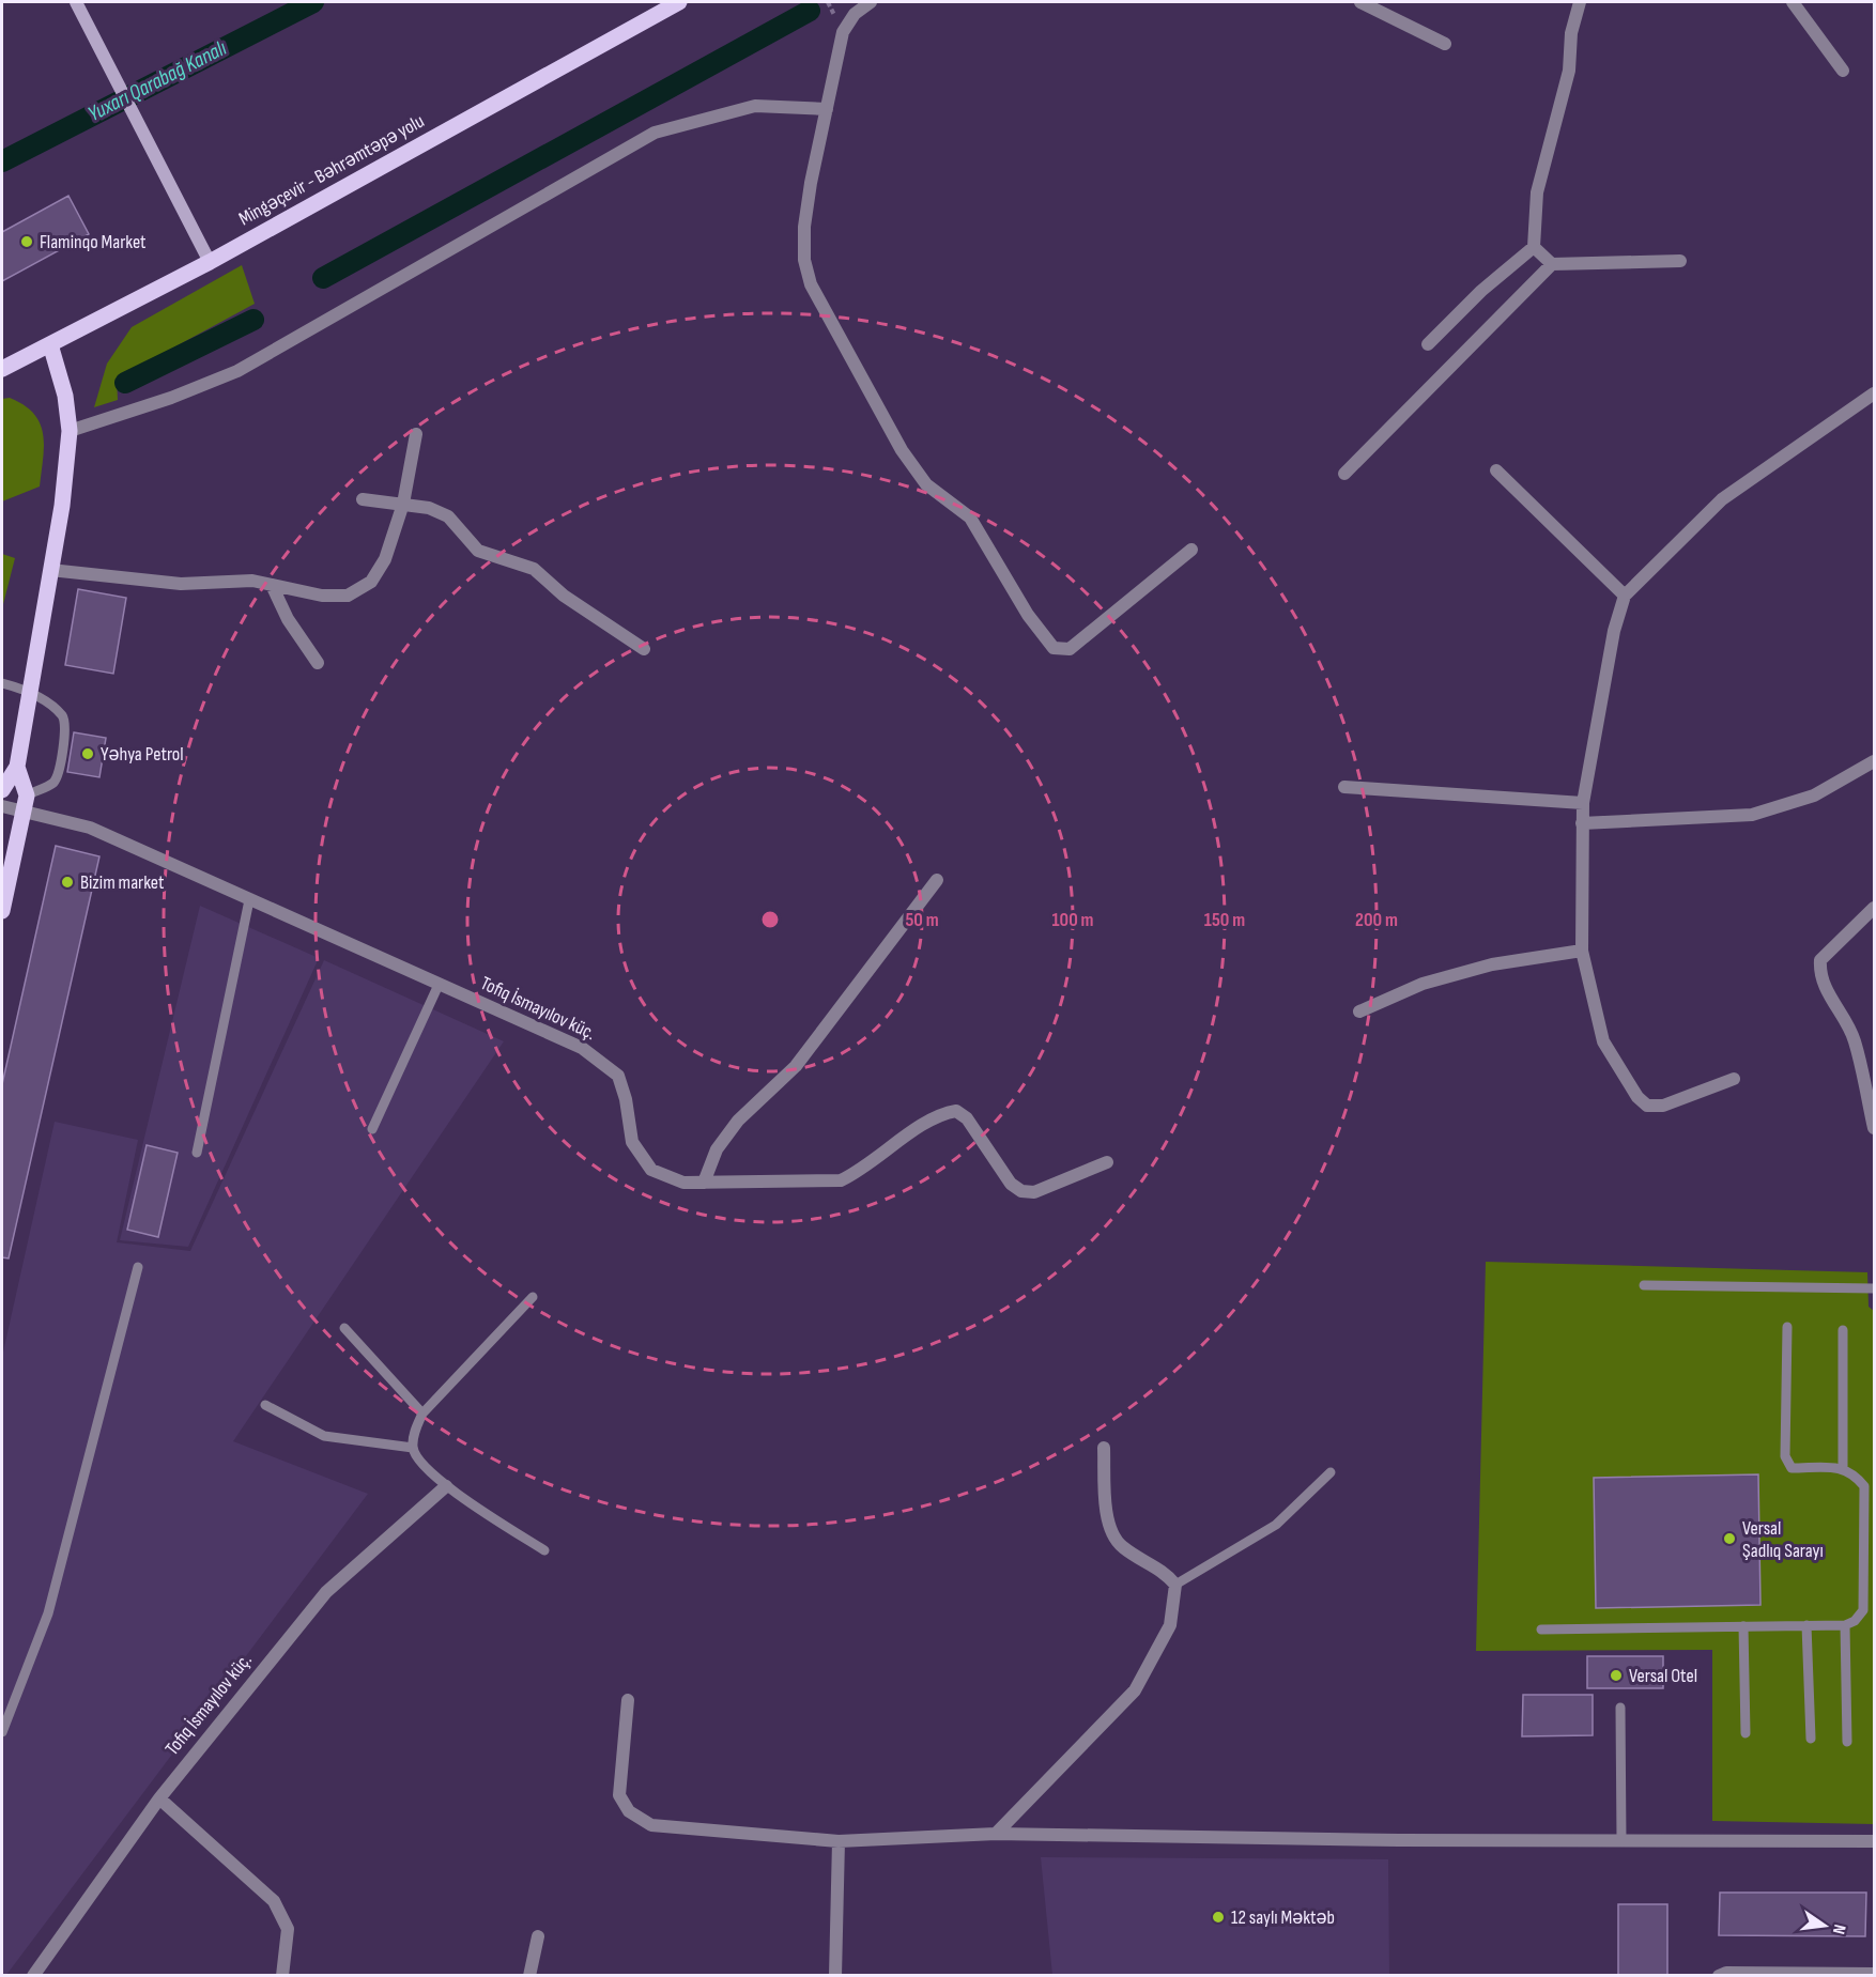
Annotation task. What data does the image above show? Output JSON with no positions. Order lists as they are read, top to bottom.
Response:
{
  "streets": {
    "main road": ["Mingəçevir - Bəhrəmtəpə yolu"],
    "street": ["Tofiq İsmayılov küç."]
  },
  "water": ["Yuxarı Qarabağ Kanalı"],
  "places": [
    "Flaminqo Market",
    "Yəhya Petrol",
    "Bizim market",
    "Versal Şadlıq Sarayı",
    "Versal Otel",
    "12 saylı Məktəb"
  ],
  "north": "right",
  "rings": [
    "50 m",
    "100 m",
    "150 m",
    "200 m"
  ]
}
